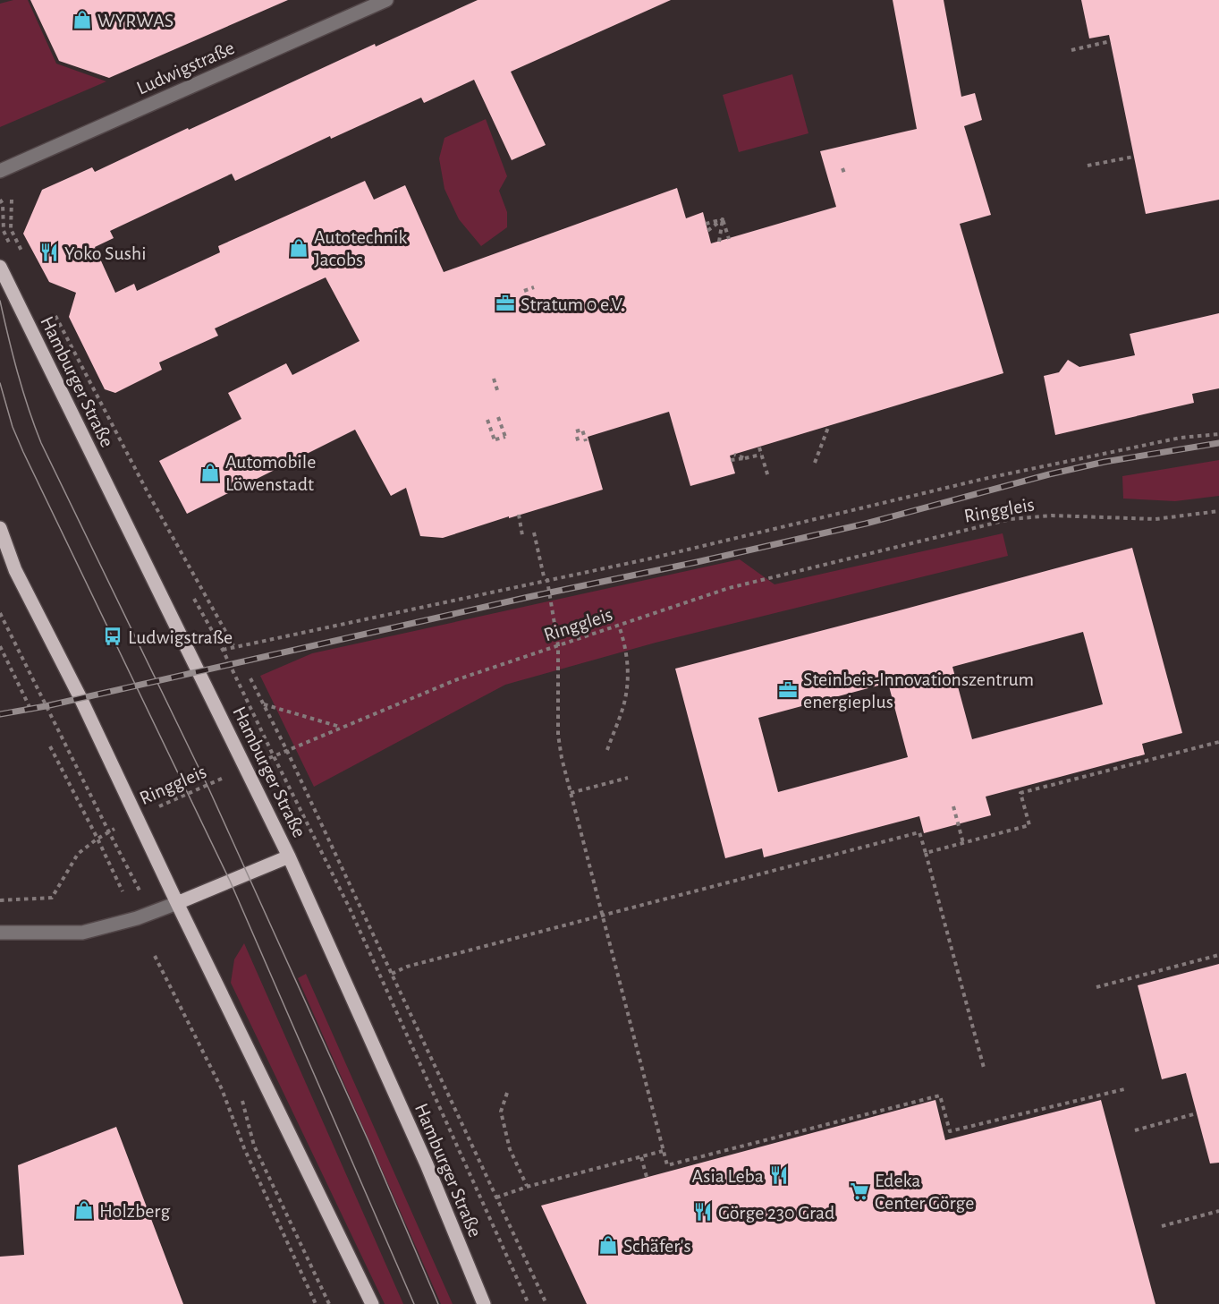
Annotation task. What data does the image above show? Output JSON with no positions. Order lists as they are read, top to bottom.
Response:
{
  "streets": {
    "main road": ["Hamburger Straße"],
    "street": ["Ludwigstraße"],
    "path": ["Ringgleis"]
  },
  "crossings": [
    ["Hamburger Straße", "Ringgleis"]
  ],
  "places": {
    "shop": [
      "WYRWAS",
      "Autotechnik Jacobs",
      "Automobile Löwenstadt",
      "Holzberg",
      "Schäfer's"
    ],
    "restaurant": ["Yoko Sushi", "Asia Leba", "Görge 230 Grad"],
    "office": ["Stratum 0 e.V.", "Steinbeis-Innovationszentrum energieplus"],
    "bus stop": ["Ludwigstraße"],
    "supermarket": ["Edeka Center Görge"]
  }
}
